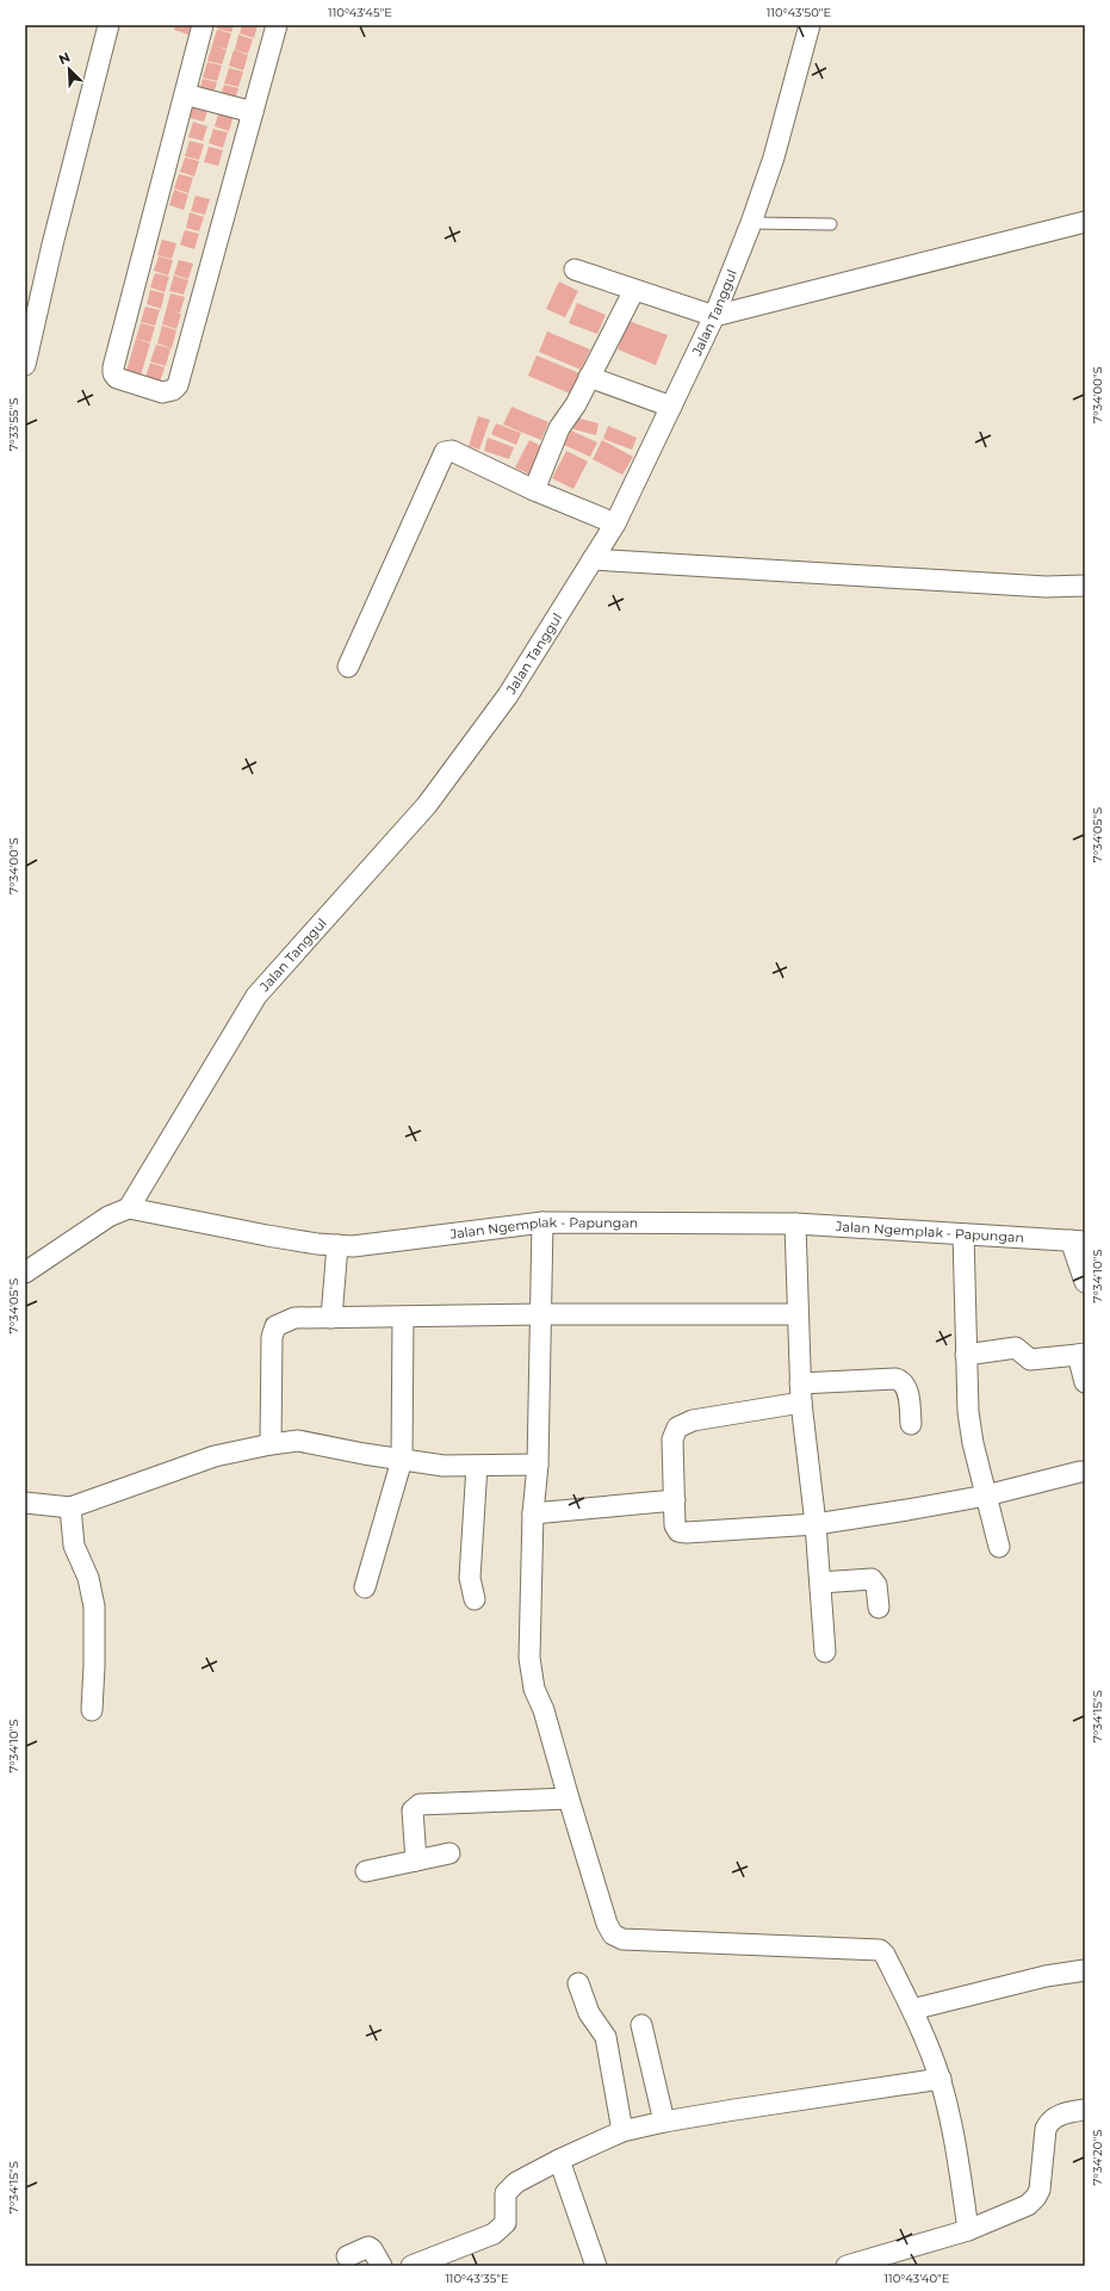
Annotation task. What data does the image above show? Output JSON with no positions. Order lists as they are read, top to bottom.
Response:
{
  "streets": {
    "street": ["Jalan Tanggul", "Jalan Ngemplak - Papungan"]
  },
  "crossings": [
    ["Jalan Tanggul", "Jalan Ngemplak - Papungan"]
  ],
  "north": "top left",
  "coordinates": [
    "110°43'45\"E",
    "110°43'50\"E",
    "7°34'00\"S",
    "7°33'55\"S",
    "7°34'05\"S",
    "7°34'10\"S",
    "7°34'15\"S",
    "7°34'20\"S",
    "110°43'35\"E",
    "110°43'40\"E"
  ]
}
